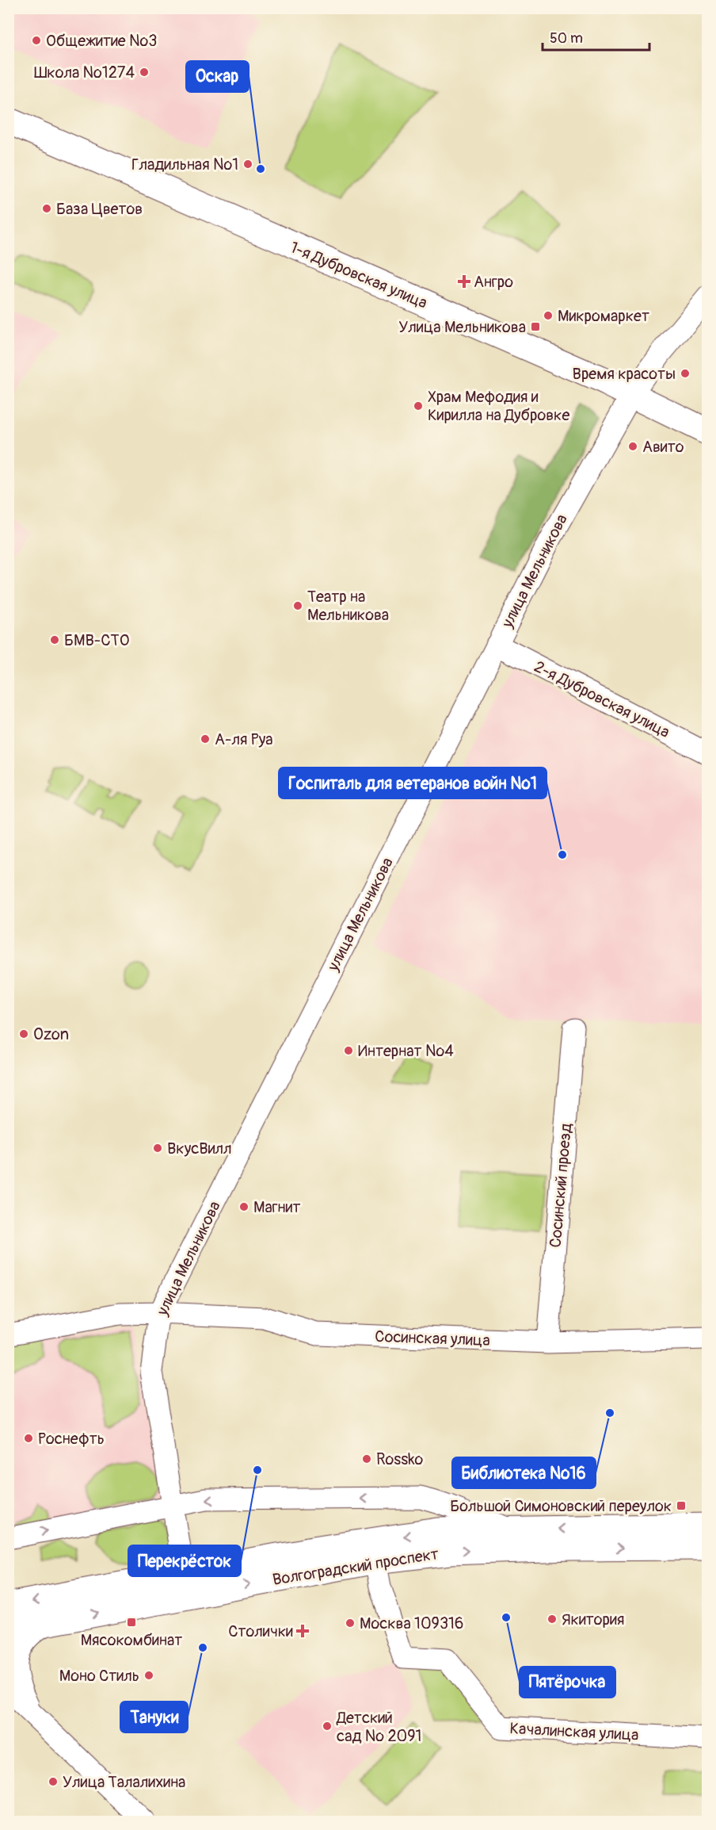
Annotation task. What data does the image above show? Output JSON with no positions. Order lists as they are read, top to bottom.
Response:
{
  "streets": {
    "main road": ["1-я Дубровская улица", "Волгоградский проспект"],
    "street": [
      "улица Мельникова",
      "2-я Дубровская улица",
      "Сосинский проезд",
      "Сосинская улица",
      "Качалинская улица"
    ]
  },
  "crossings": [
    ["1-я Дубровская улица", "улица Мельникова"],
    ["улица Мельникова", "2-я Дубровская улица"],
    ["улица Мельникова", "Сосинская улица"],
    ["улица Мельникова", "Волгоградский проспект"],
    ["Сосинский проезд", "Сосинская улица"],
    ["Волгоградский проспект", "Качалинская улица"]
  ],
  "places": {
    "other": [
      "Общежитие №3",
      "Школа №1274",
      "Гладильная №1",
      "Оскар",
      "База Цветов",
      "Микромаркет",
      "Время красоты",
      "Храм Мефодия и Кирилла на Дубровке",
      "Авито",
      "Театр на Мельникова",
      "БМВ-СТО",
      "А-ля Руа",
      "Госпиталь для ветеранов войн №1",
      "Ozon",
      "Интернат №4",
      "ВкусВилл",
      "Магнит",
      "Библиотека №16",
      "Роснефть",
      "Rossko",
      "Перекрёсток",
      "Пятёрочка",
      "Якитория",
      "Москва 109316",
      "Тануки",
      "Моно Стиль",
      "Детский сад № 2091",
      "Улица Талалихина"
    ],
    "health": ["Ангро", "Столички"],
    "transit": ["Улица Мельникова", "Большой Симоновский переулок", "Мясокомбинат"]
  },
  "scale_bar": "50 m"
}
